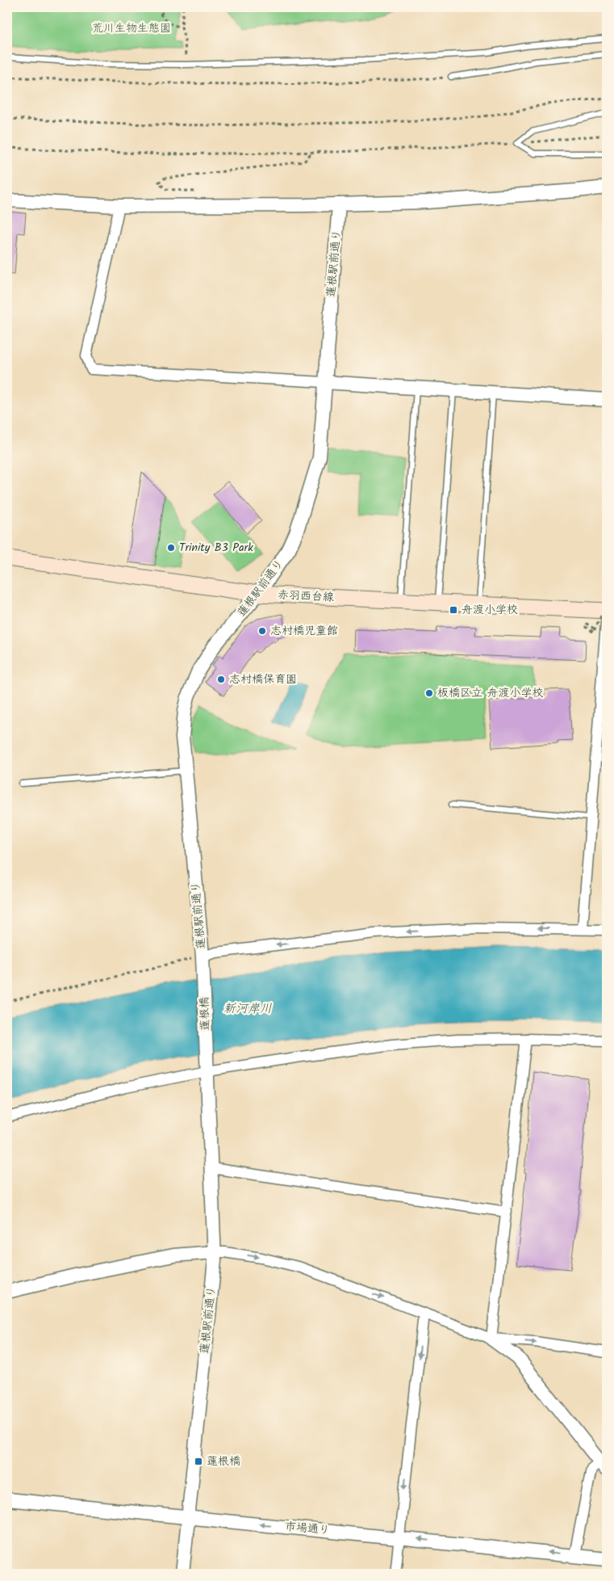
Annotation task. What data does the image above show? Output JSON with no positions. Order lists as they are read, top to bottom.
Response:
{
  "streets": {
    "main road": ["赤羽西台線"],
    "street": ["蓮根駅前通り", "蓮根橋", "市場通り"]
  },
  "crossings": [
    ["蓮根駅前通り", "赤羽西台線"],
    ["蓮根駅前通り", "蓮根橋"],
    ["蓮根駅前通り", "市場通り"]
  ],
  "one_way": ["市場通り"],
  "water": ["新河岸川"],
  "parks": ["荒川生物生態園"],
  "places": {
    "other": [
      "Trinity B3 Park",
      "志村橋児童館",
      "志村橋保育園",
      "板橋区立 舟渡小学校"
    ],
    "transit": ["舟渡小学校", "蓮根橋"]
  }
}
